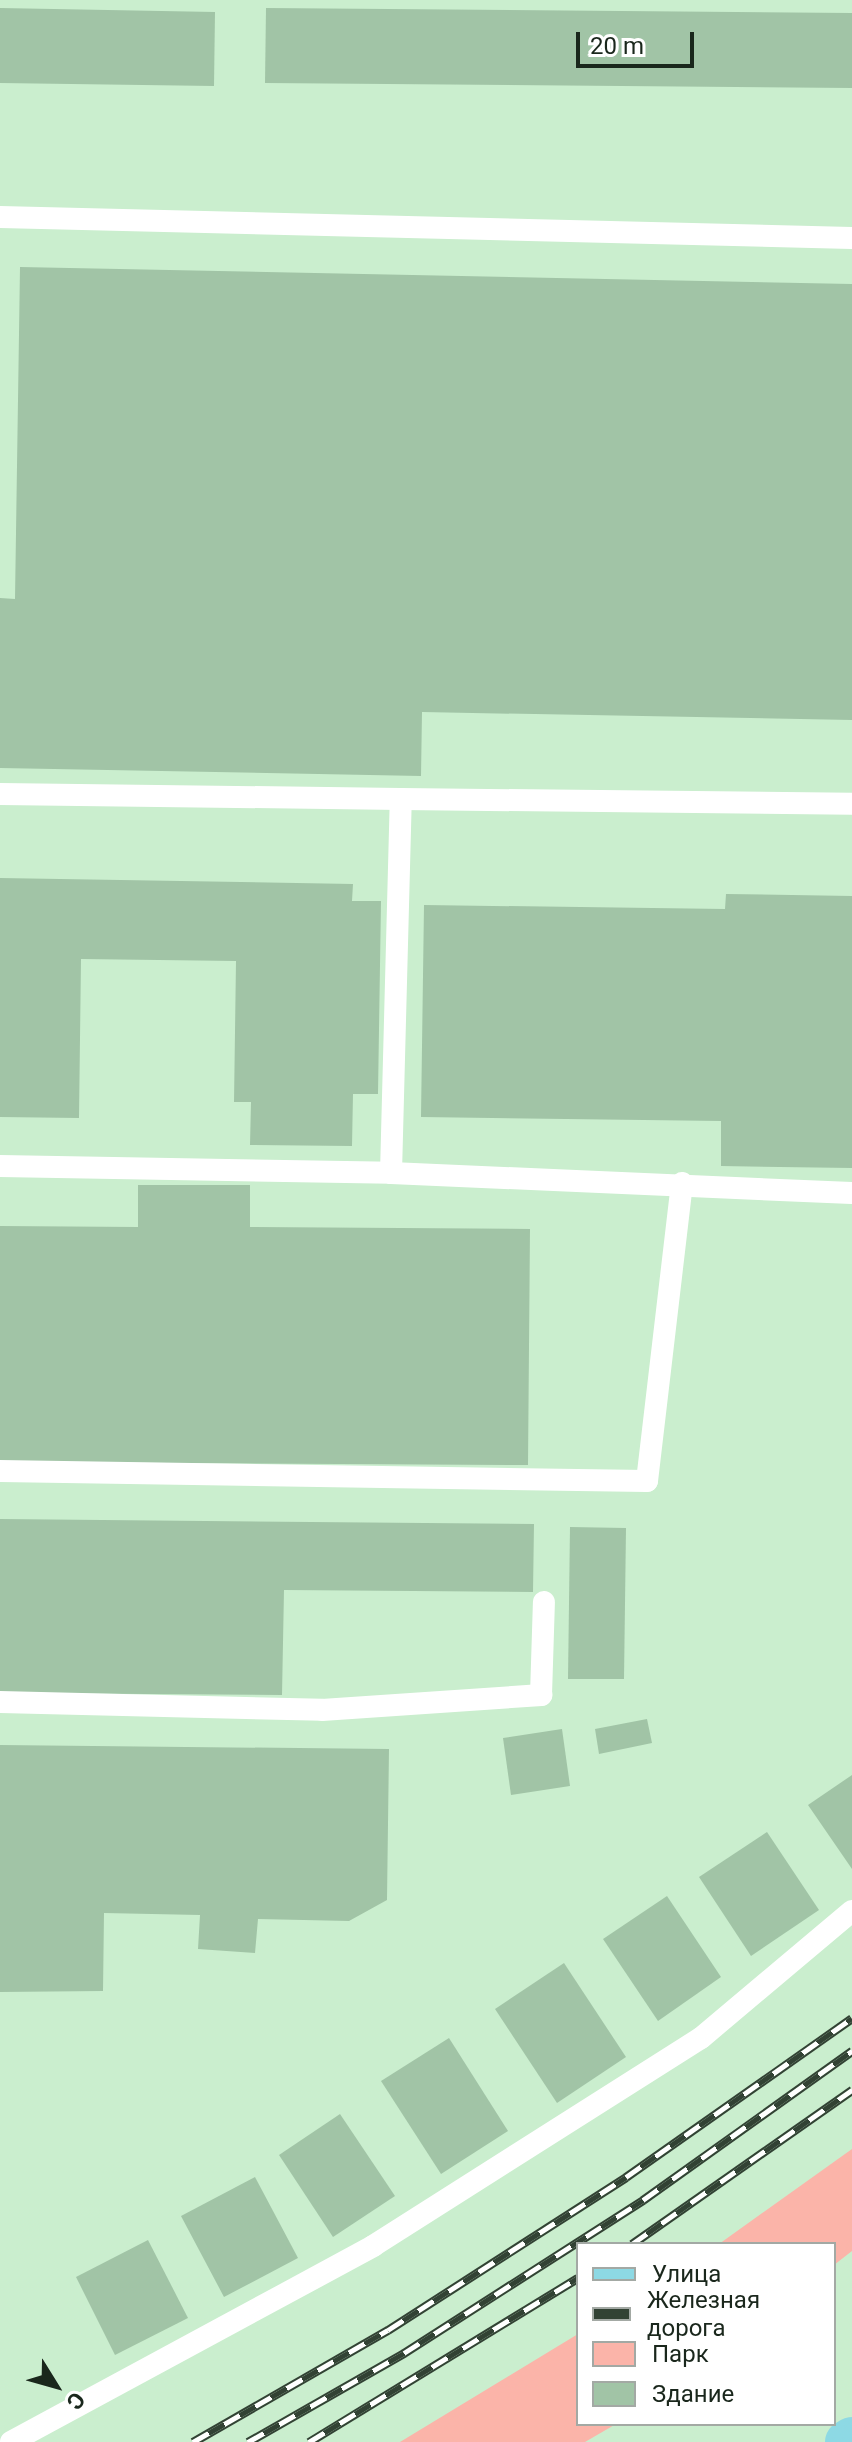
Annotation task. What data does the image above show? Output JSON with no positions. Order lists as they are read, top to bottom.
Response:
{
  "legend": [
    "Улица",
    "Железная дорога",
    "Парк",
    "Здание"
  ],
  "scale_bar": "20 m",
  "north": "bottom right"
}
